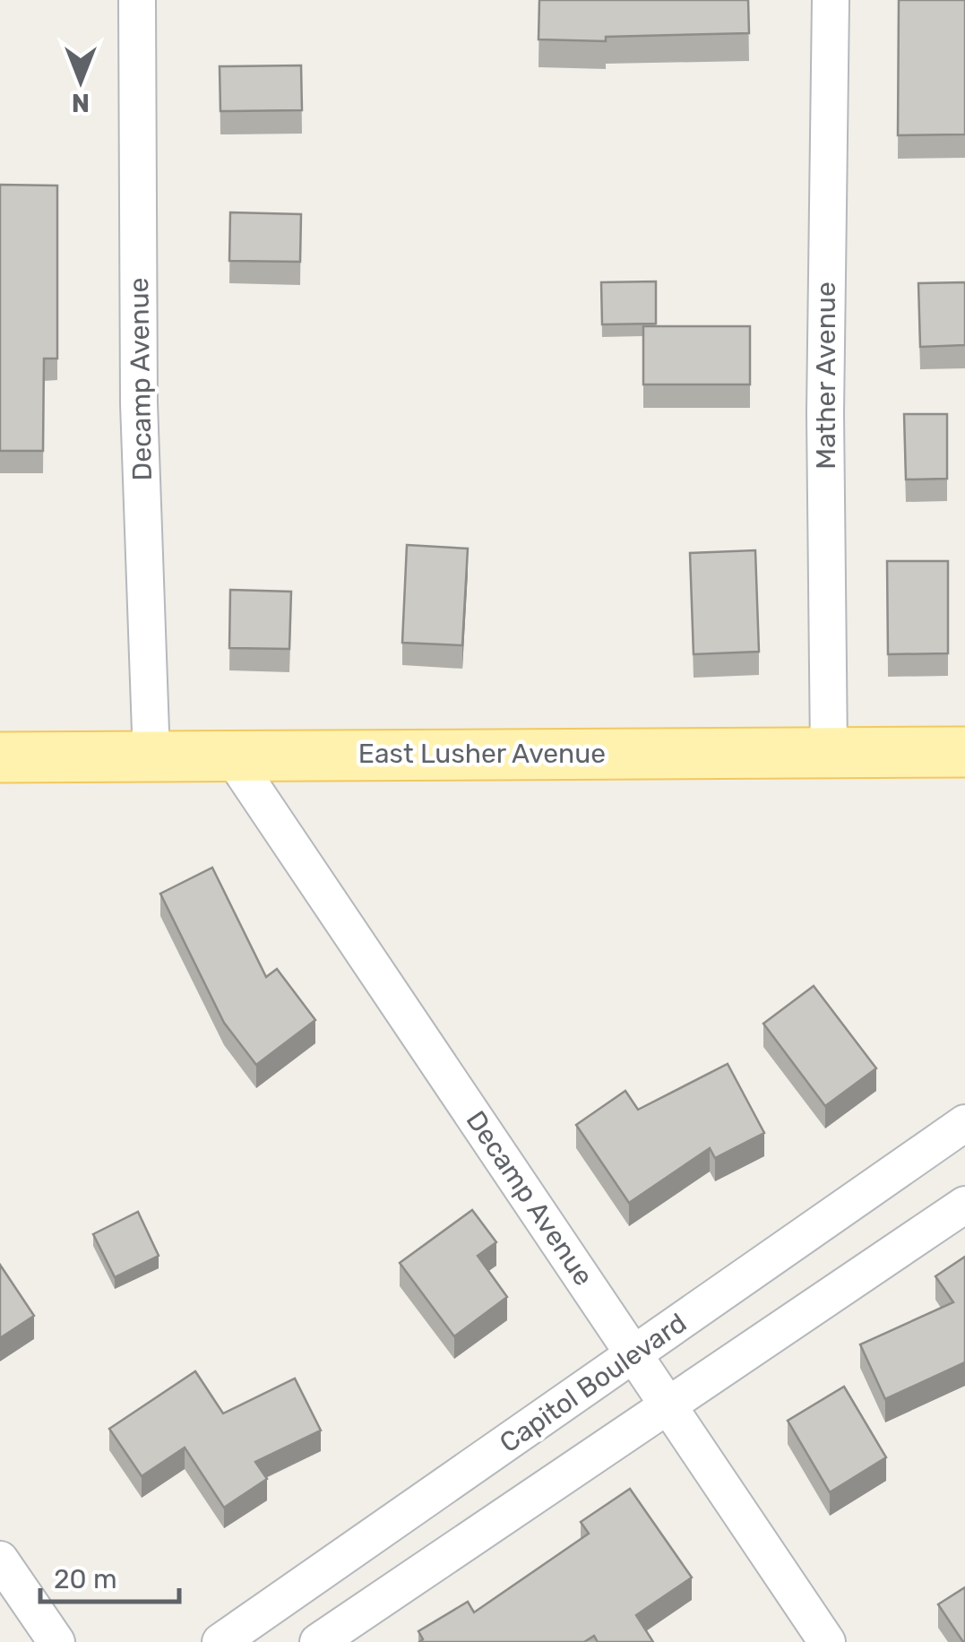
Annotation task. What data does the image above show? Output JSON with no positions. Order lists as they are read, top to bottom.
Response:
{
  "streets": {
    "main road": ["East Lusher Avenue"],
    "street": ["Mather Avenue", "Decamp Avenue", "Capitol Boulevard"]
  },
  "crossings": [
    ["Mather Avenue", "East Lusher Avenue"],
    ["Decamp Avenue", "East Lusher Avenue"],
    ["Decamp Avenue", "Capitol Boulevard"]
  ],
  "scale_bar": "20 m",
  "north": "bottom"
}
